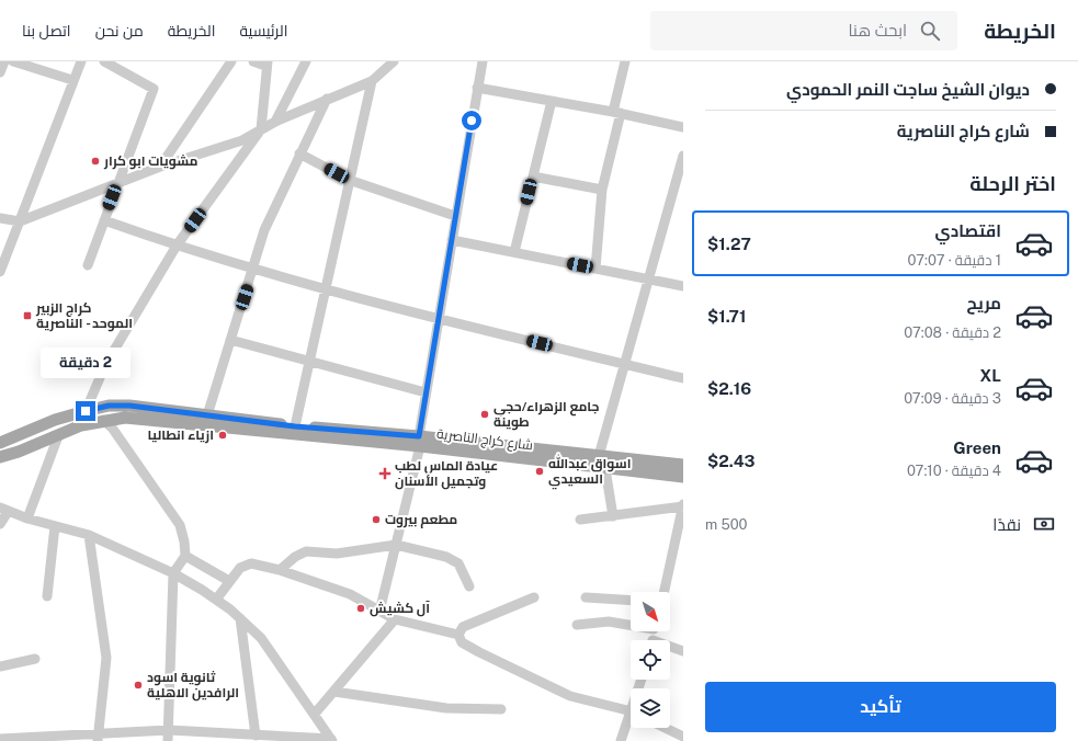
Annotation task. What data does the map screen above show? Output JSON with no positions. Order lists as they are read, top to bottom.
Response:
{
  "streets": {
    "main road": ["شارع كراج الناصرية"]
  },
  "places": {
    "other": [
      "مشويات ابو كرار",
      "جامع الزهراء/حجي طوينة",
      "ازياء انطاليا",
      "اسواق عبدالله السعيدي",
      "مطعم بيروت",
      "آل كشيش",
      "ثانوية اسود الرافدين الاهلية"
    ],
    "transit": ["كراج الزبير الموحد - الناصرية"],
    "health": ["عيادة الماس لطب وتجميل الأسنان"]
  },
  "north": "bottom right",
  "page": {
    "header": "الخريطة",
    "search": "ابحث هنا",
    "nav": [
      "الرئيسية",
      "الخريطة",
      "من نحن",
      "اتصل بنا"
    ],
    "banner": ["ديوان الشيخ ساجت النمر الحمودي", "شارع كراج الناصرية"],
    "heading": "اختر الرحلة",
    "list": [
      {
        "name": "اقتصادي",
        "note": "1 دقيقة · 07:07",
        "value": "$1.27"
      },
      {
        "name": "مريح",
        "note": "2 دقيقة · 07:08",
        "value": "$1.71"
      },
      {
        "name": "XL",
        "note": "3 دقيقة · 07:09",
        "value": "$2.16"
      },
      {
        "name": "Green",
        "note": "4 دقيقة · 07:10",
        "value": "$2.43"
      }
    ],
    "bubble": "2 دقيقة",
    "pay": ["نقدًا", "500 m"],
    "buttons": "تأكيد"
  }
}
